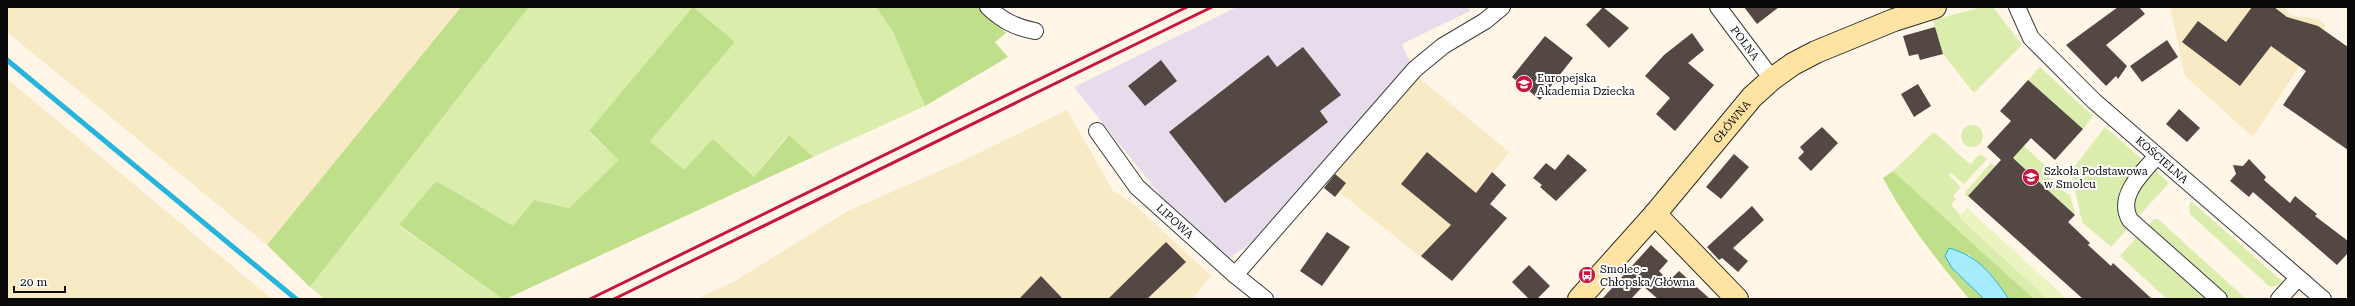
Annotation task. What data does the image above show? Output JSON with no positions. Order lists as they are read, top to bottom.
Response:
{
  "streets": {
    "street": [
      "POLNA",
      "GŁÓWNA",
      "KOŚCIELNA",
      "LIPOWA"
    ]
  },
  "crossings": [
    ["POLNA", "GŁÓWNA"]
  ],
  "places": {
    "school or university": ["Europejska Akademia Dziecka", "Szkoła Podstawowa w Smolcu"],
    "bus stop": ["Smolec - Chłopska/Główna"]
  },
  "scale_bar": "20 m"
}
